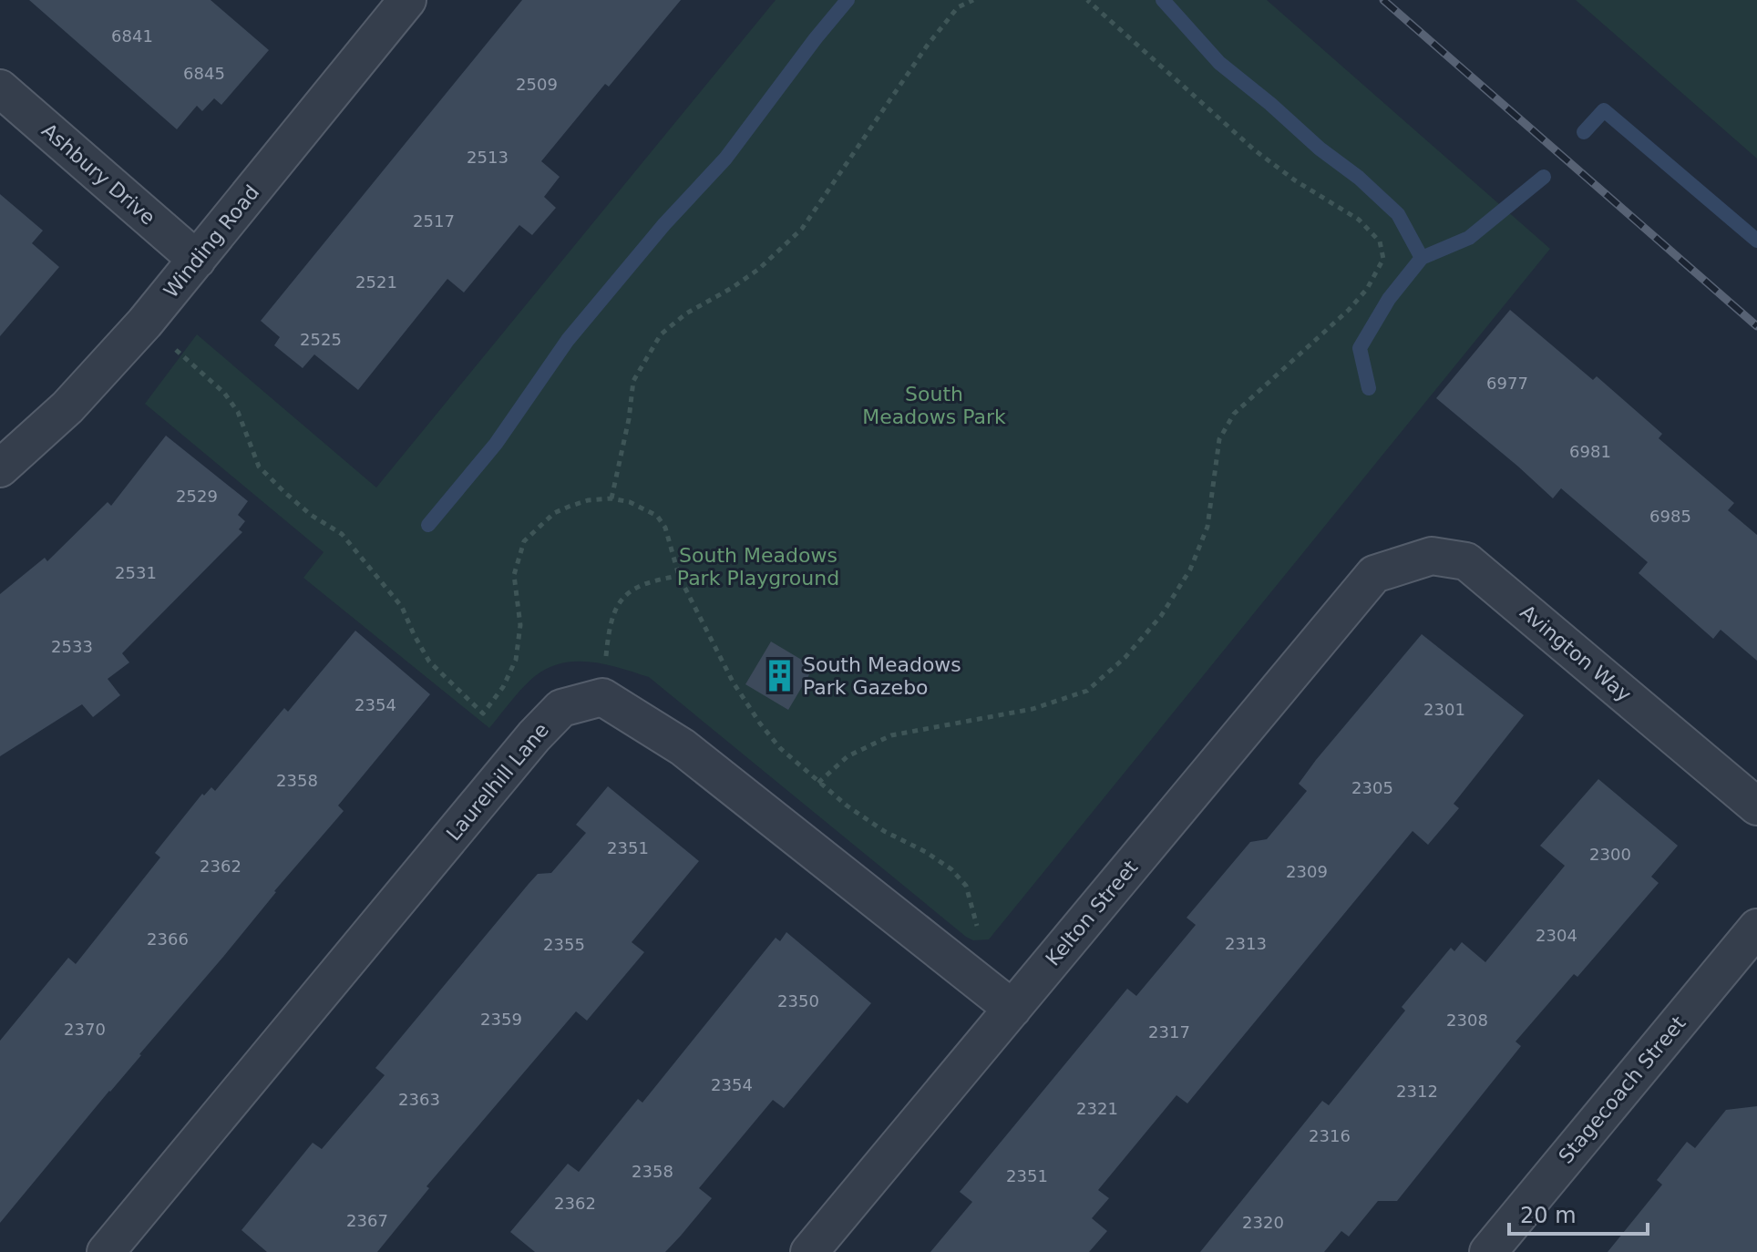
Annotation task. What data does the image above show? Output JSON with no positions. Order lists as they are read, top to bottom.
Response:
{
  "streets": {
    "street": [
      "Ashbury Drive",
      "Winding Road",
      "Avington Way",
      "Laurelhill Lane",
      "Kelton Street",
      "Stagecoach Street"
    ]
  },
  "crossings": [
    ["Ashbury Drive", "Winding Road"],
    ["Avington Way", "Kelton Street"]
  ],
  "parks": ["South Meadows Park", "South Meadows Park Playground"],
  "places": {
    "building": ["South Meadows Park Gazebo"]
  },
  "house_numbers": [
    "6841",
    "6845",
    "2509",
    "2513",
    "2517",
    "2521",
    "2525",
    "6977",
    "6981",
    "2529",
    "6985",
    "2531",
    "2533",
    "2354",
    "2301",
    "2358",
    "2305",
    "2351",
    "2300",
    "2362",
    "2309",
    "2304",
    "2366",
    "2313",
    "2355",
    "2350",
    "2359",
    "2308",
    "2370",
    "2317",
    "2354",
    "2312",
    "2363",
    "2321",
    "2316",
    "2358",
    "2351",
    "2362",
    "2367",
    "2320"
  ],
  "scale_bar": "20 m"
}
